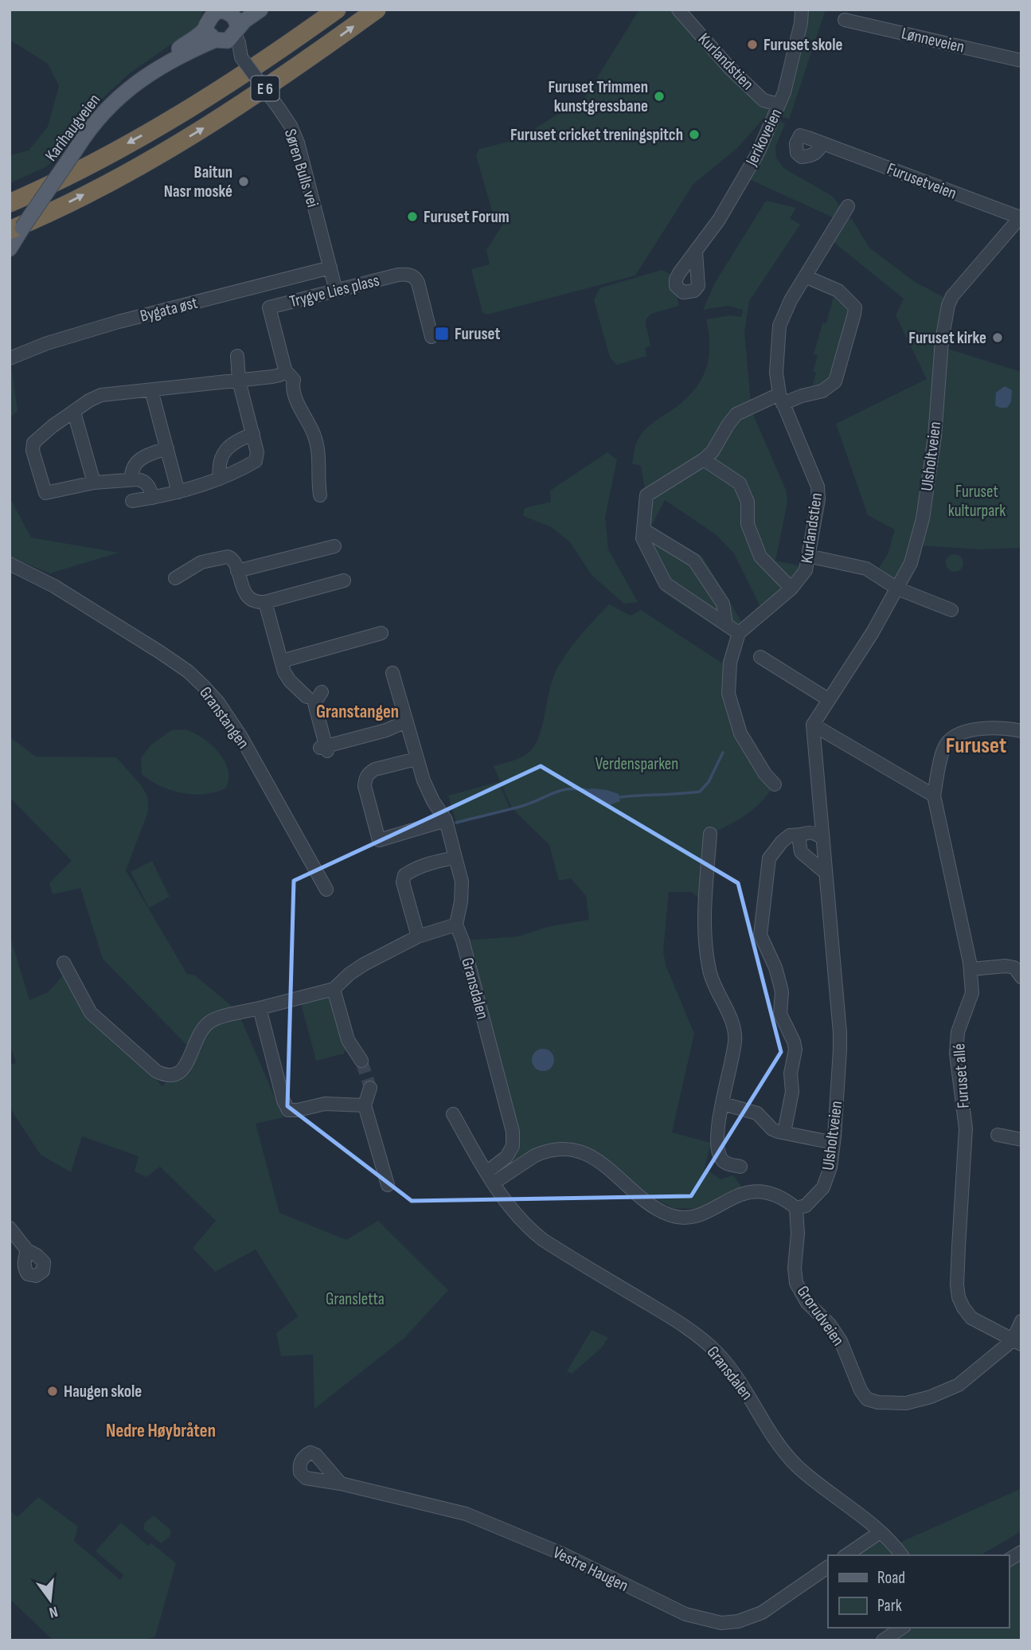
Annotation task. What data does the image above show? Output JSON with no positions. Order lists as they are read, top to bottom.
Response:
{
  "streets": {
    "highway": ["E 6"],
    "main road": ["Karihaugveien"],
    "street": [
      "Lønneveien",
      "Kurlandstien",
      "Jerikoveien",
      "Søren Bulls vei",
      "Furusetveien",
      "Trygve Lies plass",
      "Bygata øst",
      "Ulsholtveien",
      "Granstangen",
      "Gransdalen",
      "Furuset allé",
      "Grorudveien",
      "Vestre Haugen"
    ]
  },
  "crossings": [
    ["Kurlandstien", "Jerikoveien"],
    ["E 6", "Karihaugveien"],
    ["Karihaugveien", "Søren Bulls vei"],
    ["Søren Bulls vei", "Trygve Lies plass"],
    ["Søren Bulls vei", "Bygata øst"],
    ["Furusetveien", "Ulsholtveien"],
    ["Ulsholtveien", "Grorudveien"],
    ["Furuset allé", "Grorudveien"]
  ],
  "districts": ["Granstangen", "Furuset", "Nedre Høybråten"],
  "parks": ["Furuset kulturpark", "Verdensparken", "Gransletta"],
  "places": {
    "other": [
      "Furuset skole",
      "Furuset Trimmen kunstgressbane",
      "Furuset cricket treningspitch",
      "Baitun Nasr moské",
      "Furuset Forum",
      "Furuset kirke",
      "Haugen skole"
    ],
    "transit": ["Furuset"]
  },
  "legend": ["Road", "Park"],
  "north": "bottom"
}
